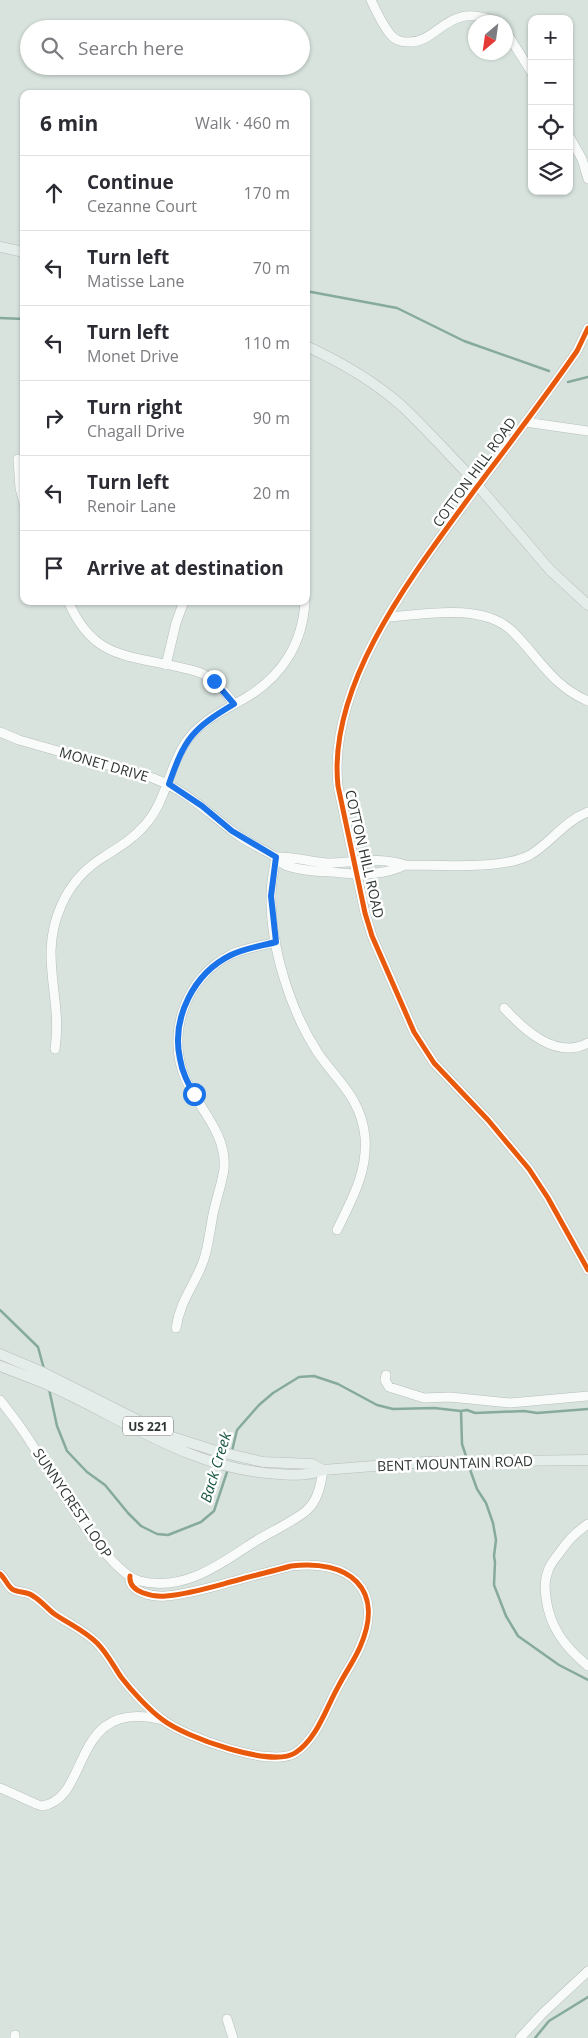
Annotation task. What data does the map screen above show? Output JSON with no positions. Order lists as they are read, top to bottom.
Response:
{
  "streets": {
    "main road": ["US 221", "BENT MOUNTAIN ROAD"],
    "street": ["COTTON HILL ROAD", "MONET DRIVE", "SUNNYCREST LOOP"]
  },
  "crossings": [
    ["COTTON HILL ROAD", "MONET DRIVE"],
    ["BENT MOUNTAIN ROAD", "SUNNYCREST LOOP"]
  ],
  "water": ["Back Creek"],
  "north": "bottom left",
  "page": {
    "map_buttons": ["+", "−"],
    "search": "Search here",
    "heading": ["6 min", "Walk · 460 m"],
    "list": [
      ["Continue", "Cezanne Court", "170 m"],
      ["Turn left", "Matisse Lane", "70 m"],
      ["Turn left", "Monet Drive", "110 m"],
      ["Turn right", "Chagall Drive", "90 m"],
      ["Turn left", "Renoir Lane", "20 m"],
      "Arrive at destination"
    ]
  }
}
